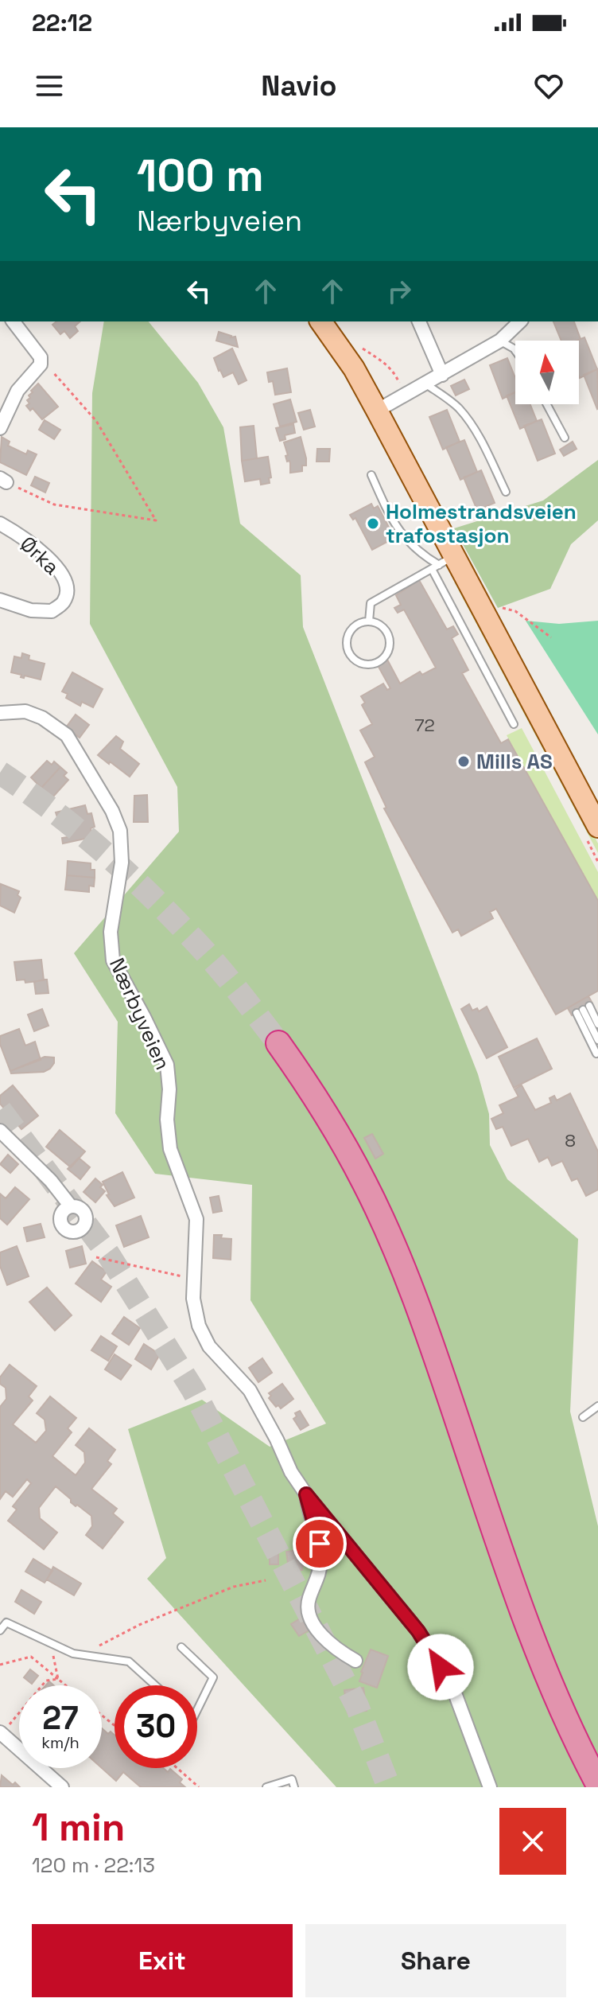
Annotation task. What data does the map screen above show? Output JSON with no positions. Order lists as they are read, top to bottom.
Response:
{
  "streets": {
    "street": ["Ørka", "Nærbyveien"]
  },
  "places": ["Holmestrandsveien trafostasjon", "Mills AS"],
  "house_numbers": ["72", "8"],
  "north": "top",
  "page": {
    "status": "22:12",
    "header": "Navio",
    "turn": ["100 m", "Nærbyveien"],
    "speed": "27 km/h",
    "limit": "30",
    "heading": ["1 min", "120 m · 22:13"],
    "buttons": ["Exit", "Share"]
  }
}
